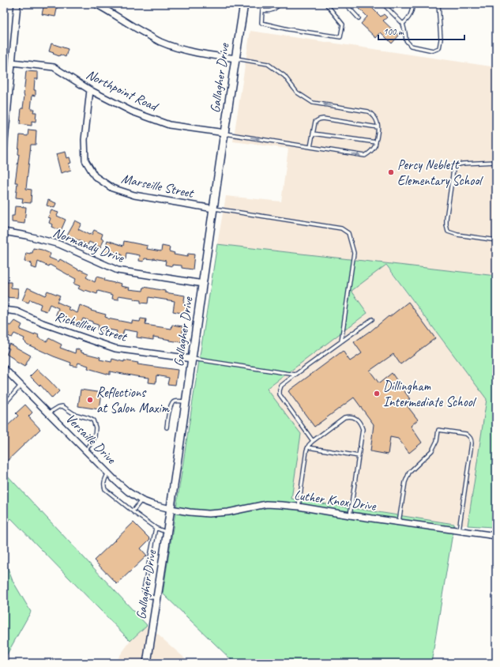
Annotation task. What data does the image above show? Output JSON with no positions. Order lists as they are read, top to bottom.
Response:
{
  "streets": {
    "street": [
      "Gallagher Drive",
      "Northpoint Road",
      "Marseille Street",
      "Normandy Drive",
      "Richellieu Street",
      "Versaille Drive",
      "Luther Knox Drive"
    ]
  },
  "crossings": [
    ["Gallagher Drive", "Northpoint Road"],
    ["Gallagher Drive", "Marseille Street"],
    ["Gallagher Drive", "Normandy Drive"],
    ["Gallagher Drive", "Richellieu Street"],
    ["Gallagher Drive", "Versaille Drive"],
    ["Gallagher Drive", "Luther Knox Drive"],
    ["Northpoint Road", "Marseille Street"],
    ["Versaille Drive", "Luther Knox Drive"]
  ],
  "places": ["Percy Neblett Elementary School", "Dillingham Intermediate School", "Reflections at Salon Maxim"],
  "scale_bar": "100 m"
}
